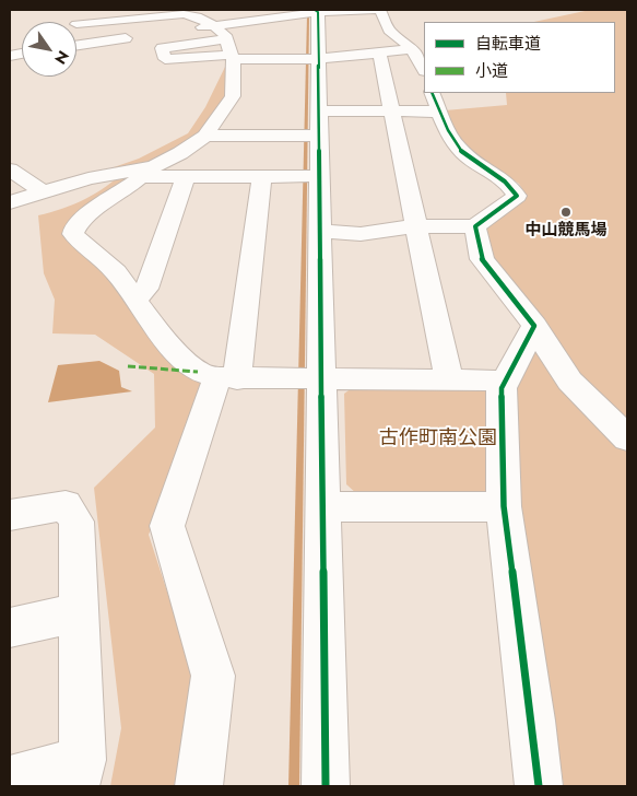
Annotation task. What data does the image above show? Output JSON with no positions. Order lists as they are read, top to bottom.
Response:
{
  "parks": ["古作町南公園"],
  "places": ["中山競馬場"],
  "legend": ["自転車道", "小道"],
  "north": "bottom right"
}
